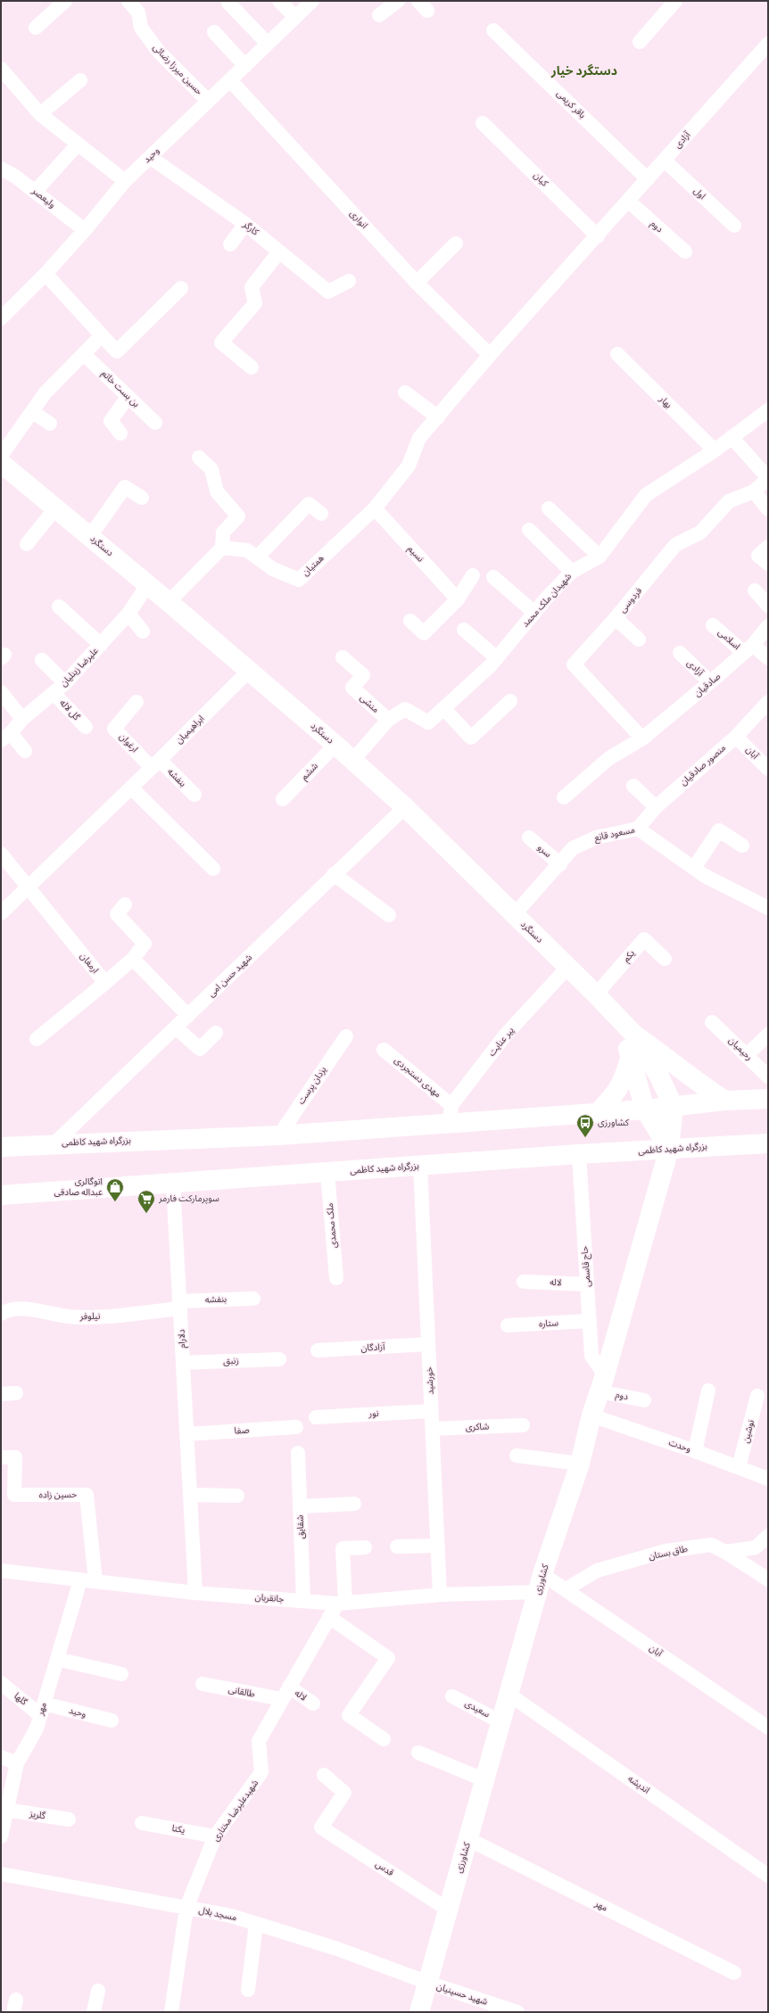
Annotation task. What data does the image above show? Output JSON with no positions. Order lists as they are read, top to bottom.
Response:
{
  "streets": {
    "main road": ["دستگرد", "بزرگراه شهید کاظمی", "کشاورزی"],
    "street": [
      "حسین میرزا رضائی",
      "باقر کریمی",
      "آزادی",
      "وحید",
      "کیان",
      "اول",
      "ولیعصر",
      "انواری",
      "دوم",
      "کارگر",
      "بن بست خاتم",
      "بهار",
      "نسیم",
      "همتیان",
      "شهیدان ملک محمد",
      "فردوسی",
      "اسلامی",
      "علیرضا زینلیان",
      "صادقیان",
      "منشی",
      "گل لاله",
      "ابراهیمیان",
      "ارغوان",
      "آبان",
      "منصور صادقیان",
      "ششم",
      "بنفشه",
      "مسعود قانع",
      "سرو",
      "یکم",
      "ارمغان",
      "شهید حسن امی",
      "پیر عنایت",
      "رحیمیان",
      "مهدی دستجردی",
      "یزدان پرست",
      "ملک محمدی",
      "حاج قاسمی",
      "لاله",
      "نیلوفر",
      "ستاره",
      "دلارام",
      "آزادگان",
      "زنبق",
      "خورشید",
      "نور",
      "شاکری",
      "صفا",
      "نوشین",
      "وحدت",
      "حسین زاده",
      "شقایق",
      "طاق بستان",
      "جانقربان",
      "طالقانی",
      "گلها",
      "مهر",
      "سعیدی",
      "اندیشه",
      "شهیدعلیرضا مختاری",
      "گلریز",
      "یکتا",
      "قدس",
      "مسجد بلال",
      "شهید حسینیان"
    ]
  },
  "crossings": [
    ["حسین میرزا رضائی", "وحید"],
    ["باقر کریمی", "آزادی"],
    ["آزادی", "کیان"],
    ["آزادی", "اول"],
    ["آزادی", "انواری"],
    ["آزادی", "دوم"],
    ["آزادی", "همتیان"],
    ["آزادی", "صادقیان"],
    ["وحید", "ولیعصر"],
    ["وحید", "انواری"],
    ["وحید", "کارگر"],
    ["وحید", "گلها"],
    ["وحید", "مهر"],
    ["انواری", "همتیان"],
    ["دوم", "حاج قاسمی"],
    ["دوم", "کشاورزی"],
    ["بهار", "شهیدان ملک محمد"],
    ["دستگرد", "شهیدان ملک محمد"],
    ["دستگرد", "علیرضا زینلیان"],
    ["دستگرد", "ابراهیمیان"],
    ["دستگرد", "ششم"],
    ["دستگرد", "مسعود قانع"],
    ["دستگرد", "یکم"],
    ["دستگرد", "شهید حسن امی"],
    ["دستگرد", "پیر عنایت"],
    ["دستگرد", "بزرگراه شهید کاظمی"],
    ["دستگرد", "کشاورزی"],
    ["نسیم", "همتیان"],
    ["شهیدان ملک محمد", "منشی"],
    ["فردوسی", "صادقیان"],
    ["اسلامی", "صادقیان"],
    ["علیرضا زینلیان", "گل لاله"],
    ["ابراهیمیان", "ارغوان"],
    ["ابراهیمیان", "بنفشه"],
    ["ابراهیمیان", "ارمغان"],
    ["ارغوان", "بنفشه"],
    ["آبان", "منصور صادقیان"],
    ["آبان", "طاق بستان"],
    ["آبان", "کشاورزی"],
    ["آبان", "جانقربان"],
    ["منصور صادقیان", "مسعود قانع"],
    ["بنفشه", "نیلوفر"],
    ["بنفشه", "دلارام"],
    ["مسعود قانع", "سرو"],
    ["شهید حسن امی", "بزرگراه شهید کاظمی"],
    ["پیر عنایت", "مهدی دستجردی"],
    ["پیر عنایت", "بزرگراه شهید کاظمی"],
    ["مهدی دستجردی", "بزرگراه شهید کاظمی"],
    ["یزدان پرست", "بزرگراه شهید کاظمی"],
    ["بزرگراه شهید کاظمی", "ملک محمدی"],
    ["بزرگراه شهید کاظمی", "حاج قاسمی"],
    ["بزرگراه شهید کاظمی", "دلارام"],
    ["بزرگراه شهید کاظمی", "خورشید"],
    ["بزرگراه شهید کاظمی", "کشاورزی"],
    ["حاج قاسمی", "لاله"],
    ["حاج قاسمی", "ستاره"],
    ["حاج قاسمی", "کشاورزی"],
    ["لاله", "شهیدعلیرضا مختاری"],
    ["نیلوفر", "دلارام"],
    ["دلارام", "زنبق"],
    ["دلارام", "صفا"],
    ["دلارام", "جانقربان"],
    ["آزادگان", "خورشید"],
    ["خورشید", "نور"],
    ["خورشید", "شاکری"],
    ["خورشید", "جانقربان"],
    ["نوشین", "وحدت"],
    ["وحدت", "کشاورزی"],
    ["حسین زاده", "جانقربان"],
    ["شقایق", "جانقربان"],
    ["کشاورزی", "جانقربان"],
    ["کشاورزی", "مهر"],
    ["کشاورزی", "سعیدی"],
    ["کشاورزی", "اندیشه"],
    ["کشاورزی", "قدس"],
    ["کشاورزی", "مسجد بلال"],
    ["کشاورزی", "شهید حسینیان"],
    ["جانقربان", "مهر"],
    ["جانقربان", "شهیدعلیرضا مختاری"],
    ["طالقانی", "شهیدعلیرضا مختاری"],
    ["گلها", "مهر"],
    ["مهر", "گلریز"],
    ["شهیدعلیرضا مختاری", "یکتا"],
    ["شهیدعلیرضا مختاری", "مسجد بلال"],
    ["مسجد بلال", "شهید حسینیان"]
  ],
  "districts": ["دستگرد خیار"],
  "places": {
    "bus stop": ["کشاورزی"],
    "shop": ["اتوگالری عبداله صادقی"],
    "supermarket": ["سوپرمارکت فارمر"]
  }
}
